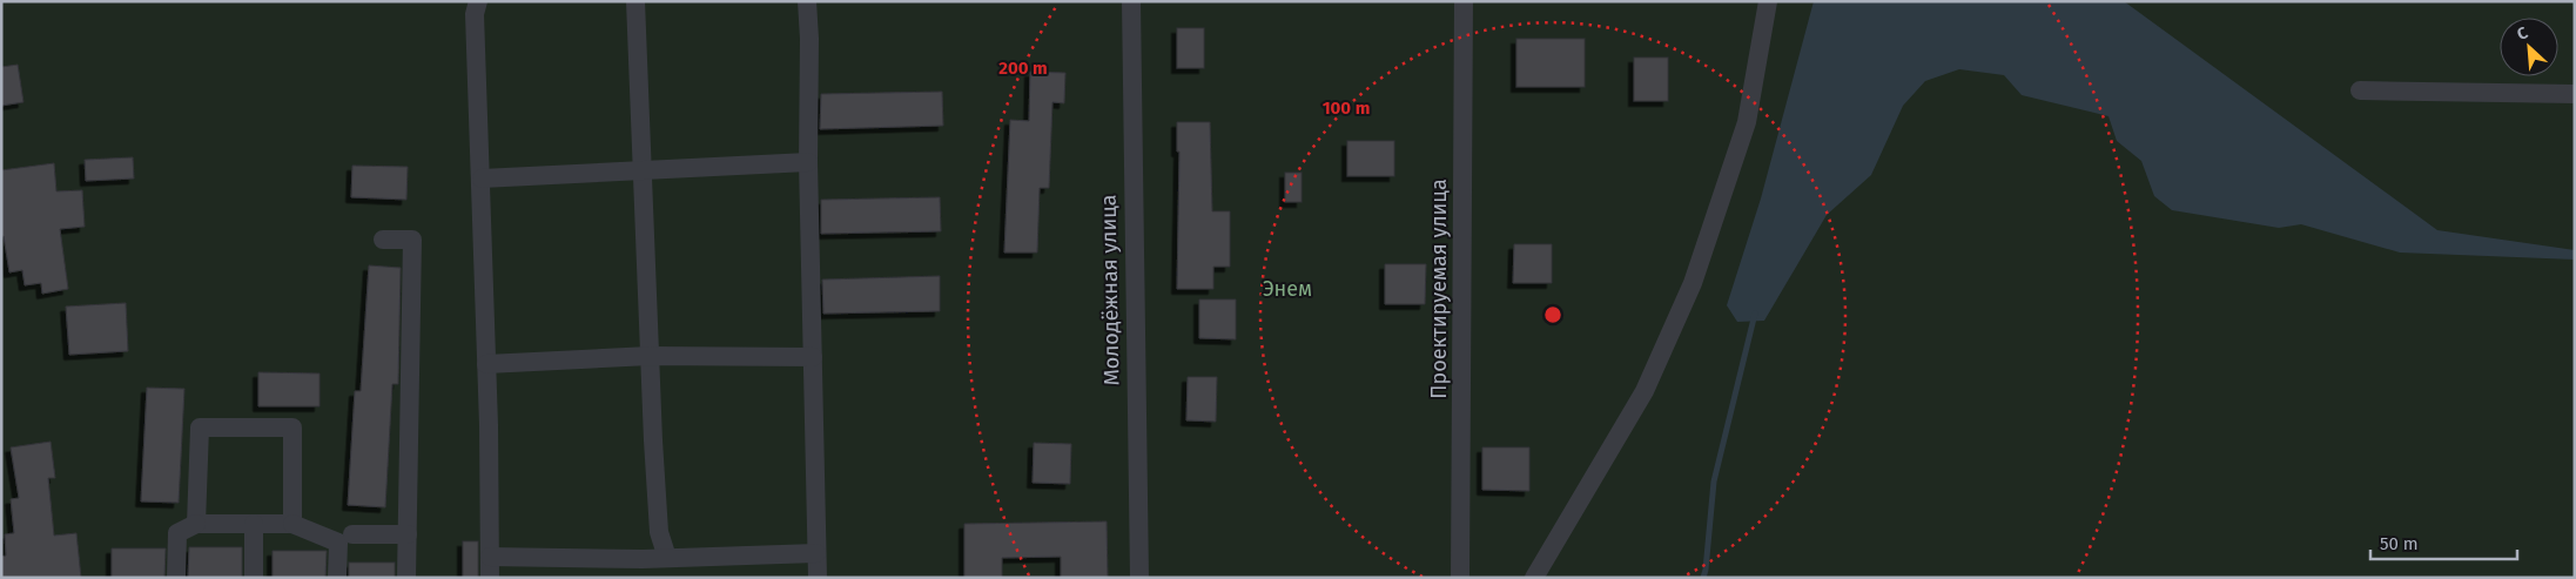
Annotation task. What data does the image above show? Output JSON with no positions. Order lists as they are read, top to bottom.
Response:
{
  "streets": {
    "street": ["Проектируемая улица", "Молодёжная улица"]
  },
  "parks": ["Энем"],
  "scale_bar": "50 m",
  "north": "top left",
  "rings": ["200 m", "100 m"]
}
